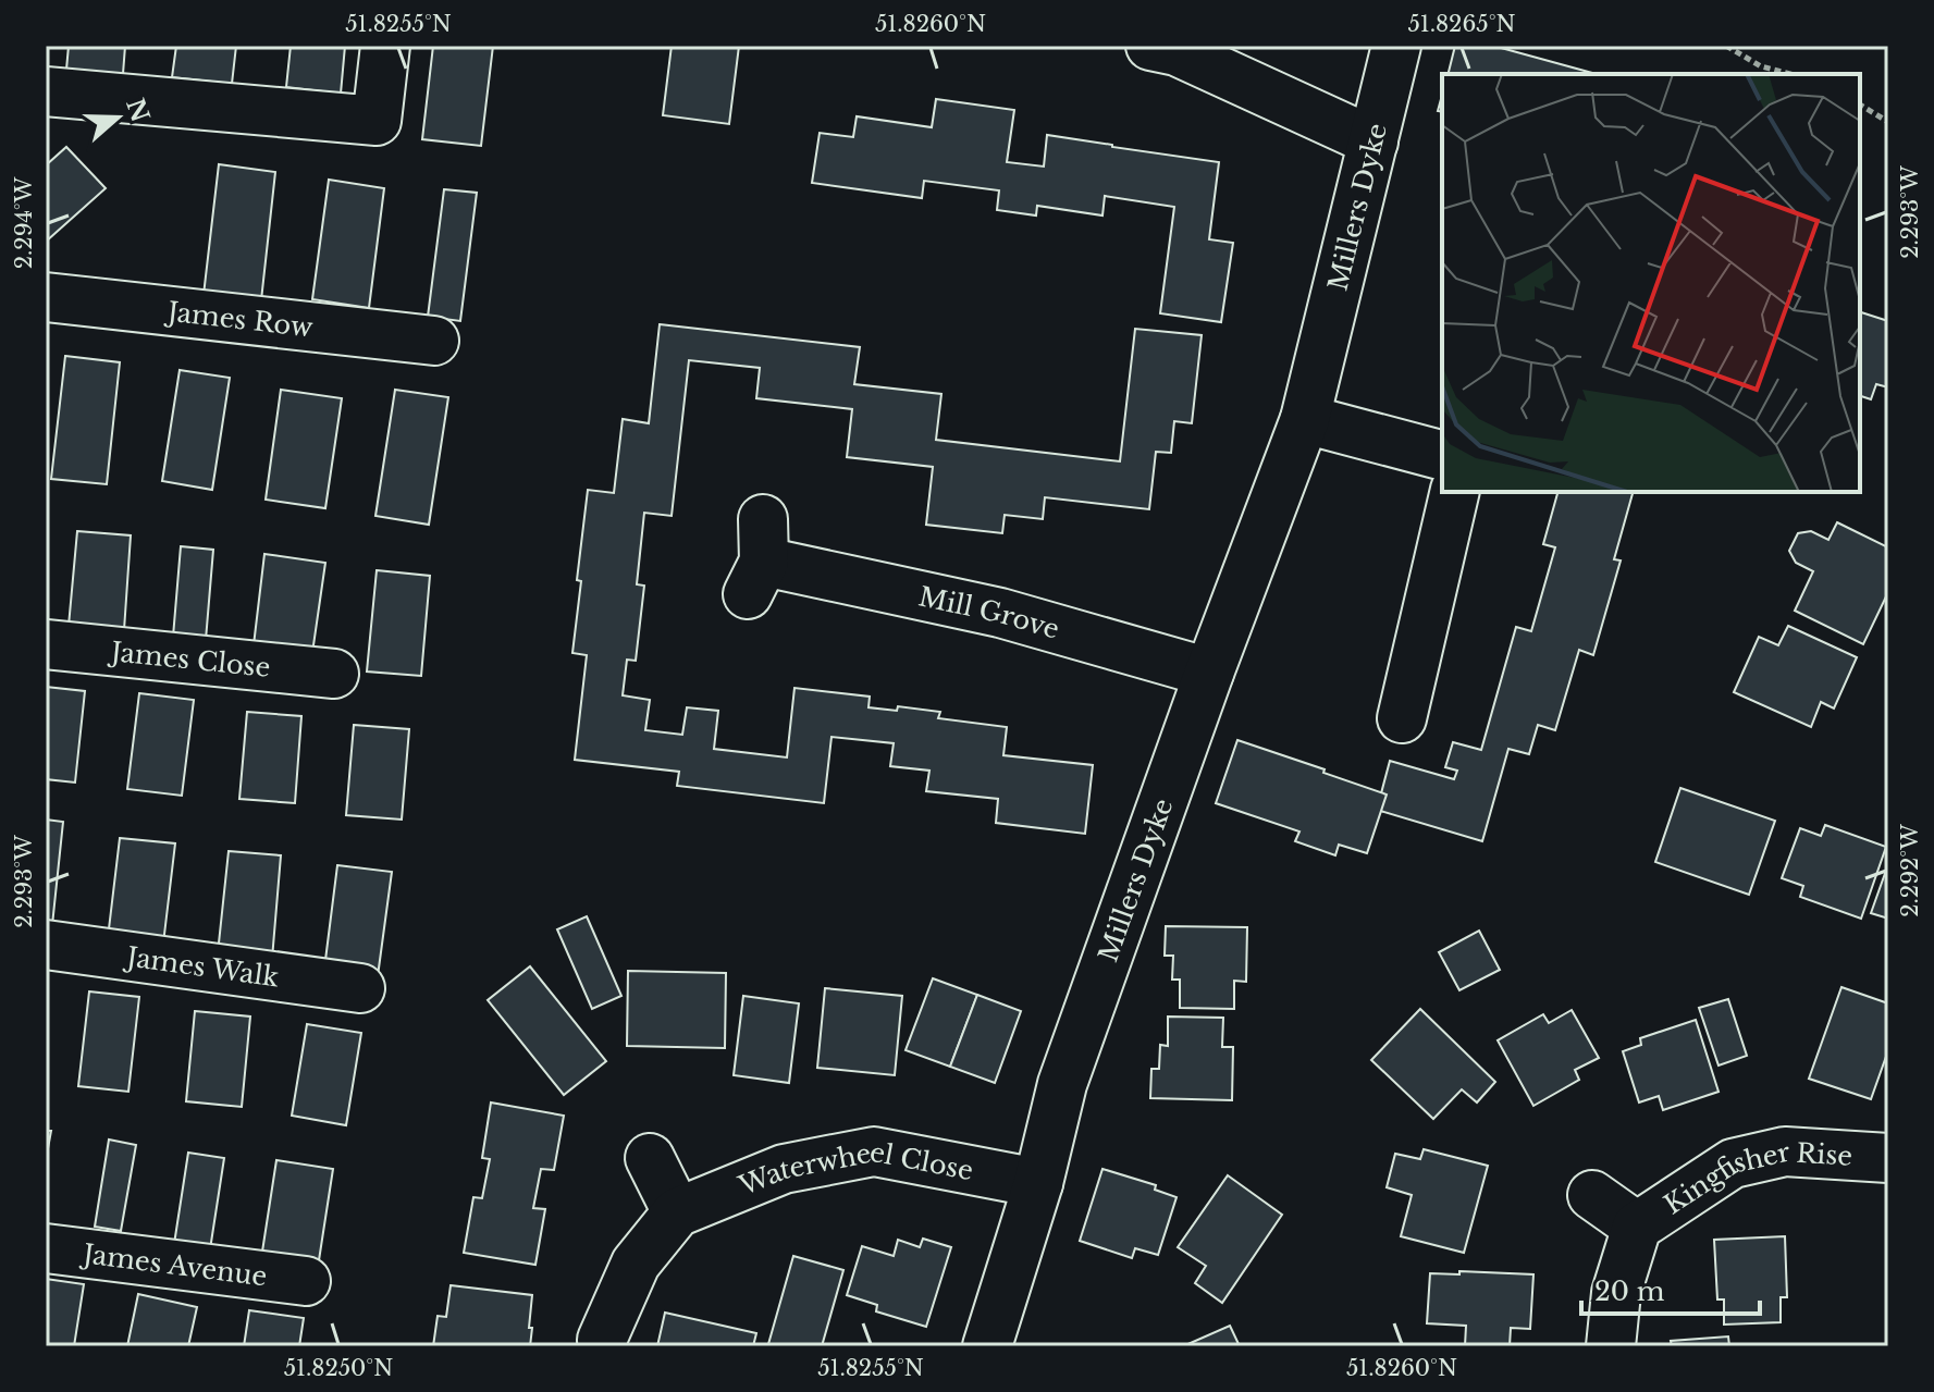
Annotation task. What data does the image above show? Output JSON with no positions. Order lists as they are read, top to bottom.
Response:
{
  "streets": {
    "street": [
      "Millers Dyke",
      "James Row",
      "Mill Grove",
      "James Close",
      "James Walk",
      "Waterwheel Close",
      "Kingfisher Rise",
      "James Avenue"
    ]
  },
  "crossings": [
    ["Millers Dyke", "Mill Grove"],
    ["Millers Dyke", "Waterwheel Close"]
  ],
  "scale_bar": "20 m",
  "north": "right",
  "coordinates": [
    "51.8255°N",
    "51.8260°N",
    "51.8265°N",
    "2.293°W",
    "2.294°W",
    "2.292°W",
    "51.8250°N"
  ]
}
